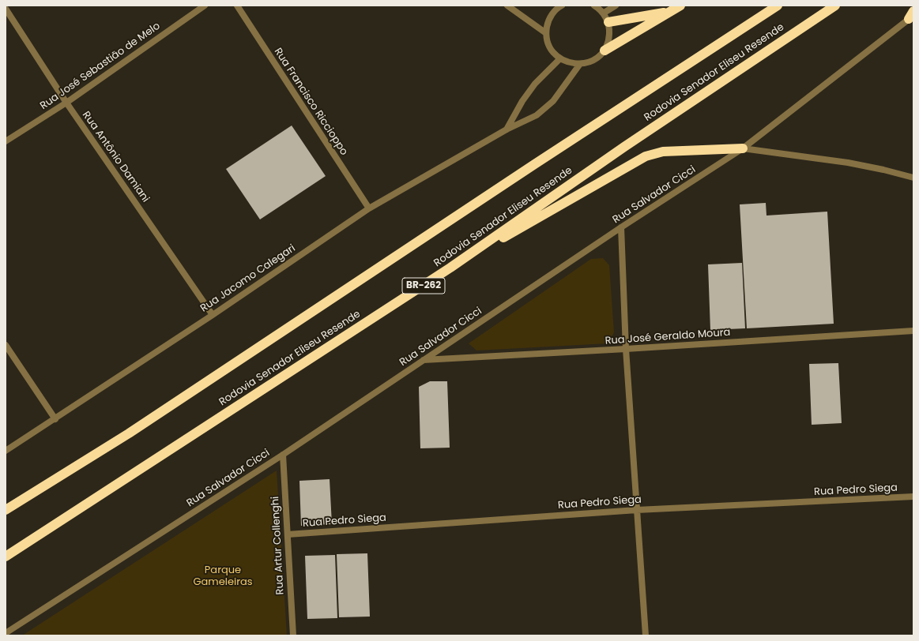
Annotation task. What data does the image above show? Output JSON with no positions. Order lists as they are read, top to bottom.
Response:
{
  "streets": {
    "highway": ["Rodovia Senador Eliseu Resende", "BR-262"],
    "street": [
      "Rua José Sebastião de Melo",
      "Rua Francisco Riccioppo",
      "Rua Antônio Damiani",
      "Rua Salvador Cicci",
      "Rua Jacomo Calegari",
      "Rua José Geraldo Moura",
      "Rua Pedro Siega",
      "Rua Artur Collenghi"
    ]
  },
  "crossings": [
    ["Rua José Sebastião de Melo", "Rua Antônio Damiani"],
    ["Rua Francisco Riccioppo", "Rua Jacomo Calegari"],
    ["Rua Antônio Damiani", "Rua Jacomo Calegari"],
    ["Rua Salvador Cicci", "Rua José Geraldo Moura"],
    ["Rua Salvador Cicci", "Rua Artur Collenghi"],
    ["Rua Pedro Siega", "Rua Artur Collenghi"]
  ],
  "parks": ["Parque Gameleiras"]
}
